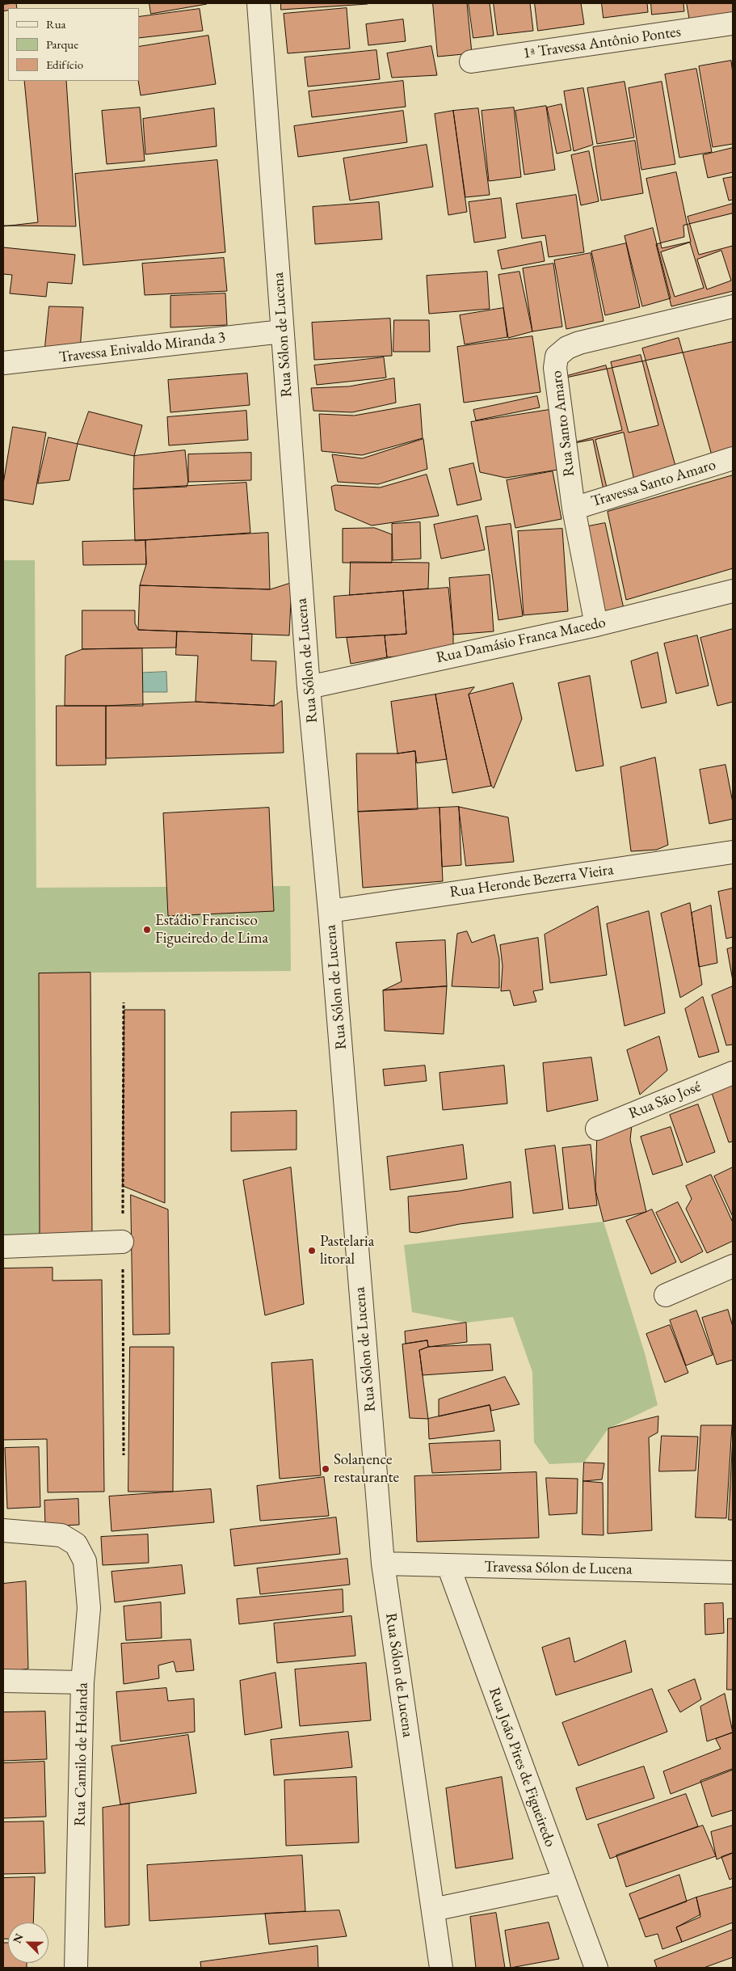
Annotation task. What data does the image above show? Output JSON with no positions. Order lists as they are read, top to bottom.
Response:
{
  "streets": {
    "street": [
      "1ª Travessa Antônio Pontes",
      "Rua Sólon de Lucena",
      "Travessa Enivaldo Miranda 3",
      "Rua Santo Amaro",
      "Travessa Santo Amaro",
      "Rua Damásio Franca Macedo",
      "Rua Heronde Bezerra Vieira",
      "Rua São José",
      "Travessa Sólon de Lucena",
      "Rua Camilo de Holanda",
      "Rua João Pires de Figueiredo"
    ]
  },
  "crossings": [
    ["Rua Sólon de Lucena", "Travessa Enivaldo Miranda 3"],
    ["Rua Sólon de Lucena", "Rua Damásio Franca Macedo"],
    ["Rua Sólon de Lucena", "Rua Heronde Bezerra Vieira"],
    ["Rua Sólon de Lucena", "Travessa Sólon de Lucena"],
    ["Rua Santo Amaro", "Travessa Santo Amaro"],
    ["Rua Santo Amaro", "Rua Damásio Franca Macedo"],
    ["Travessa Sólon de Lucena", "Rua João Pires de Figueiredo"]
  ],
  "places": ["Estádio Francisco Figueiredo de Lima", "Pastelaria litoral", "Solanence restaurante"],
  "legend": ["Rua", "Parque", "Edifício"],
  "north": "top left"
}
